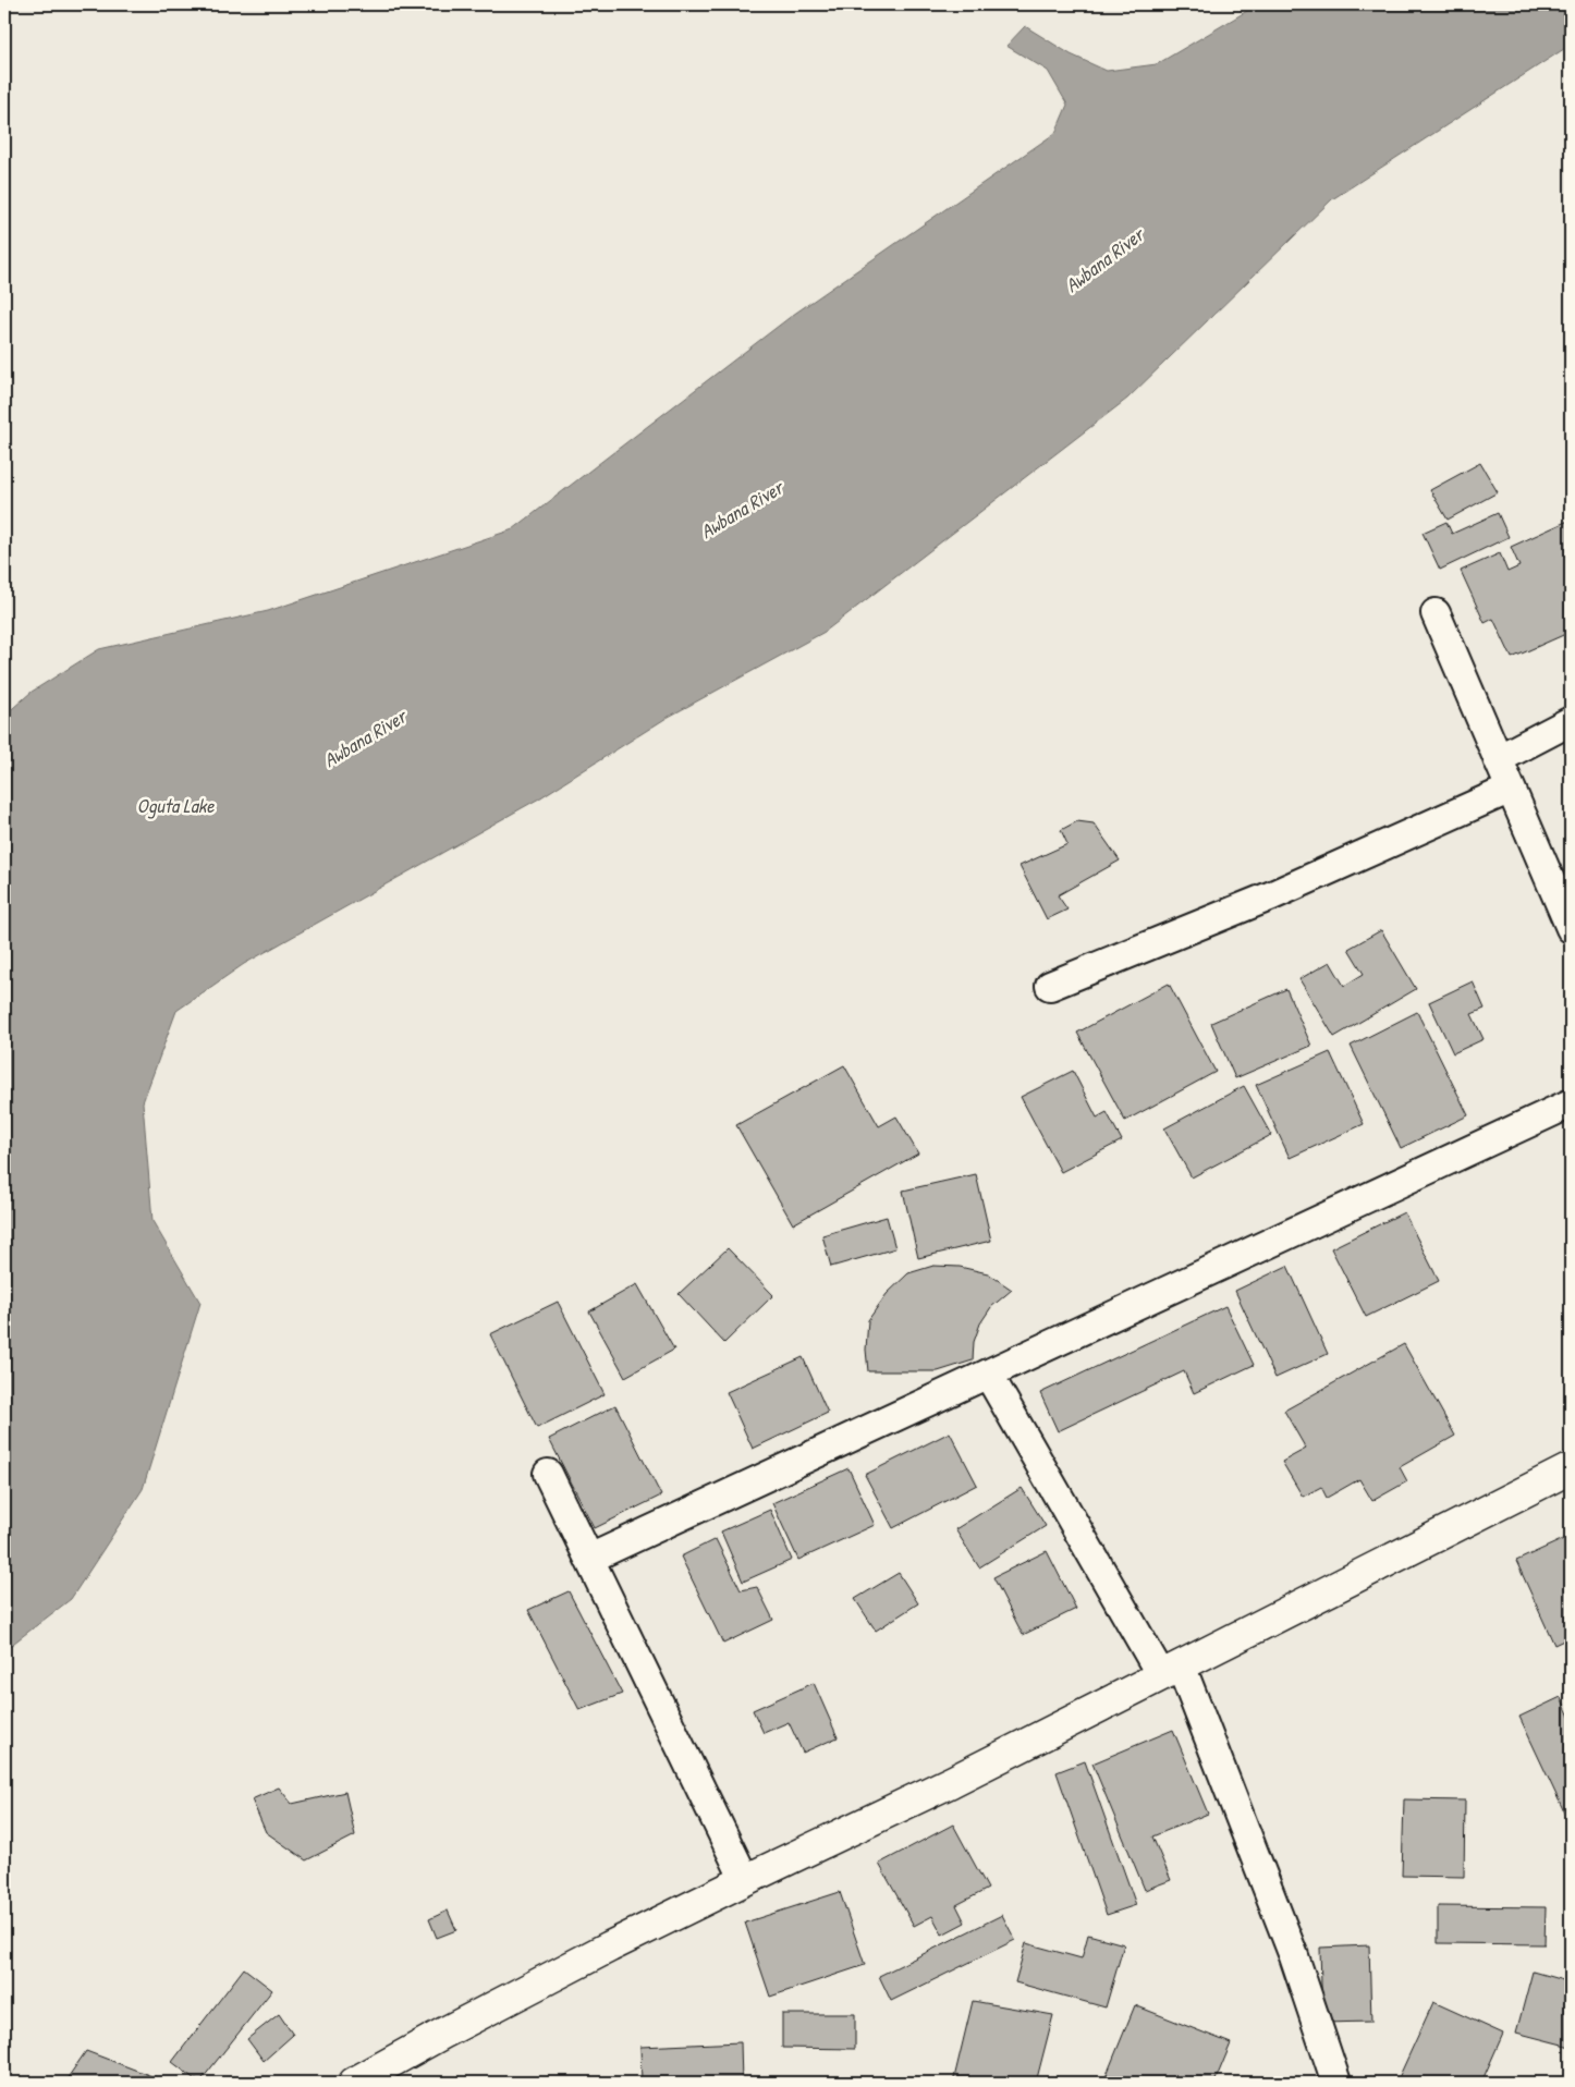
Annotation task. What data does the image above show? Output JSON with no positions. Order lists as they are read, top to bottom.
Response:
{
  "water": ["Awbana River", "Oguta Lake"]
}
